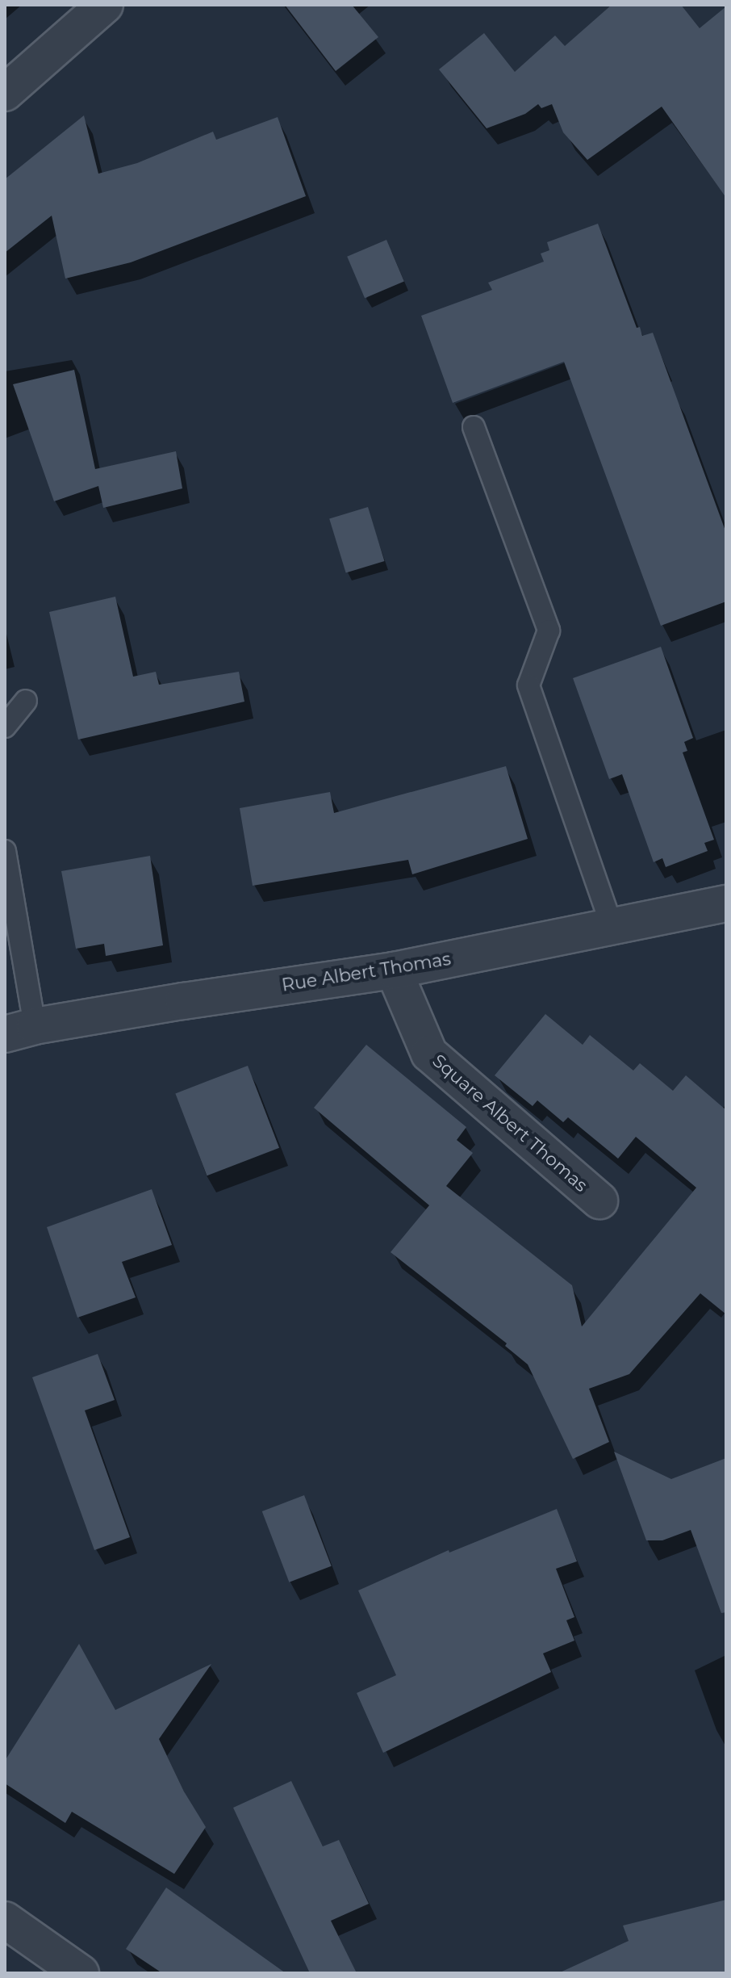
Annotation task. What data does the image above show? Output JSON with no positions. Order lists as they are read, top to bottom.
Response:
{
  "streets": {
    "street": ["Rue Albert Thomas", "Square Albert Thomas"]
  },
  "crossings": [
    ["Rue Albert Thomas", "Square Albert Thomas"]
  ]
}
